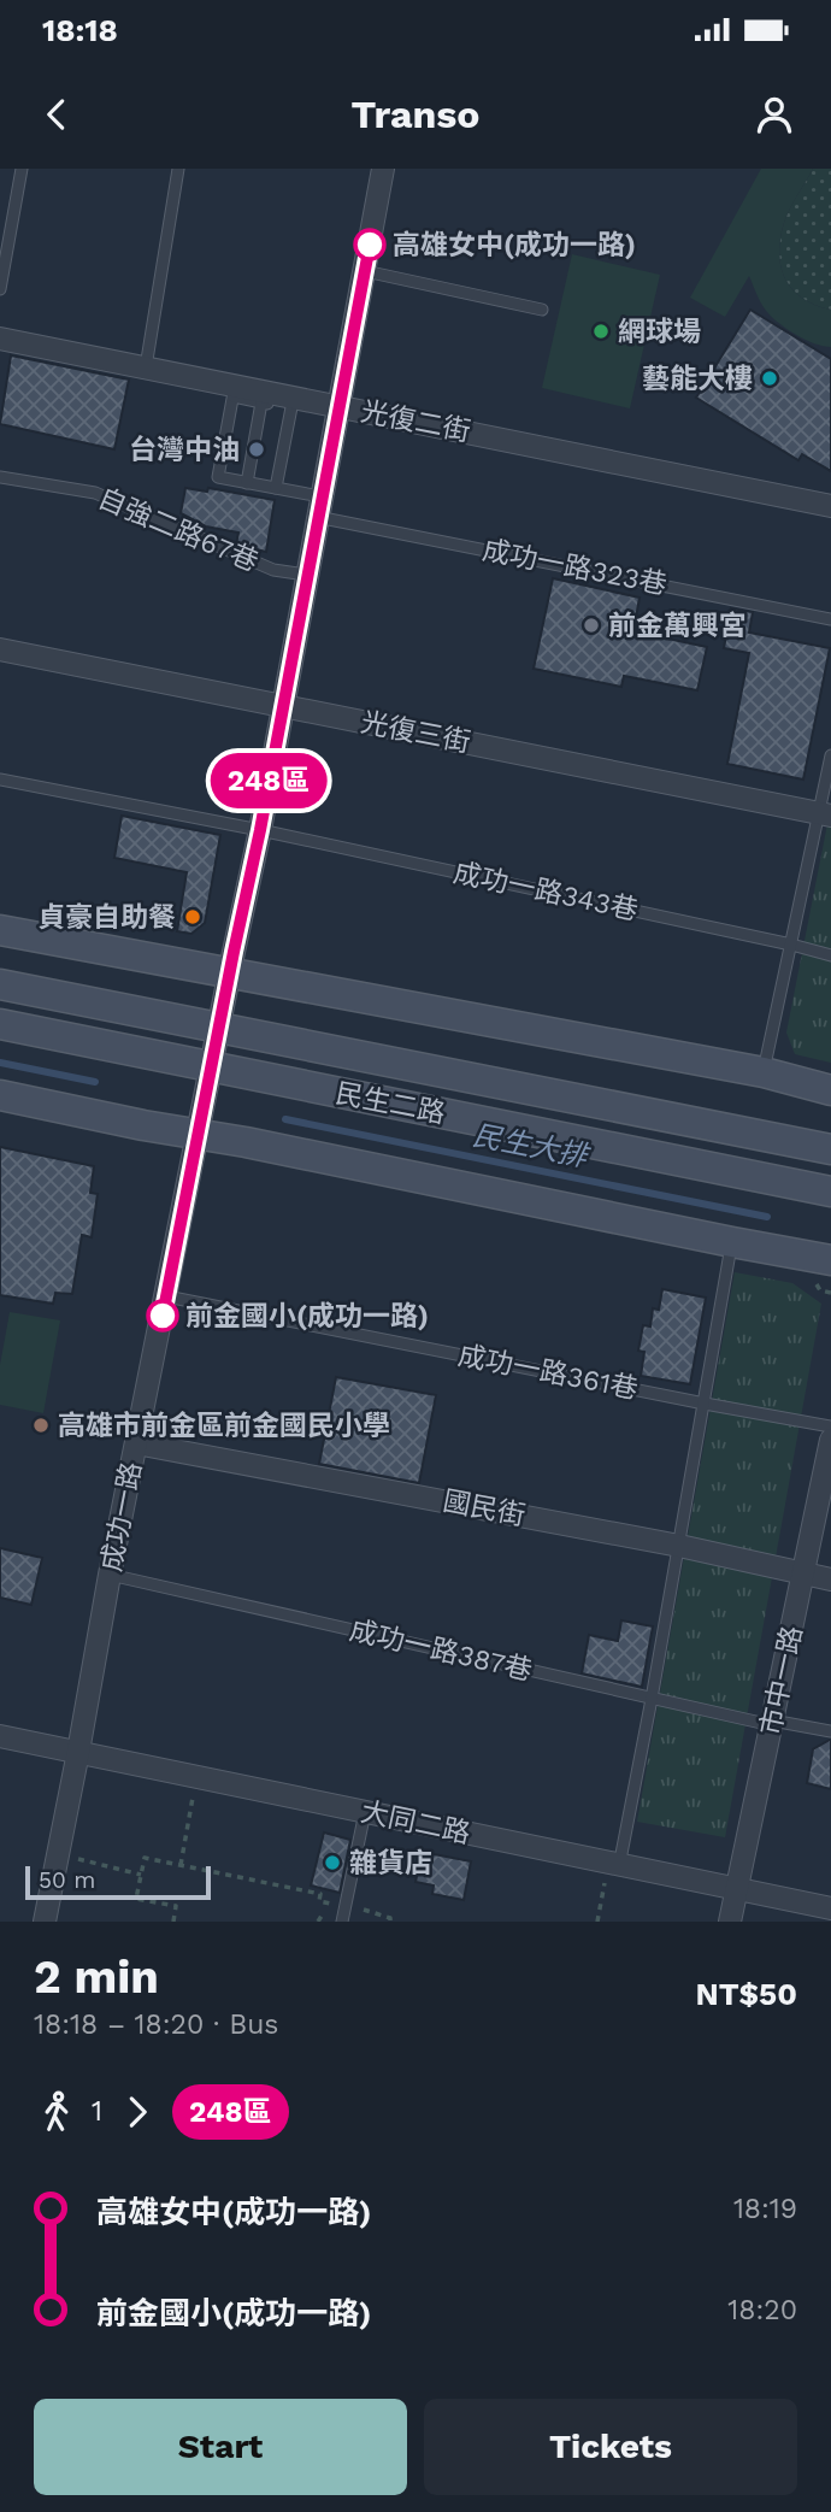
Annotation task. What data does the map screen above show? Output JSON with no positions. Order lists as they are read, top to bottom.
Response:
{
  "streets": {
    "main road": ["民生二路"],
    "street": [
      "光復二街",
      "光復三街",
      "國民街",
      "成功一路",
      "市中一路",
      "大同二路"
    ],
    "lane": [
      "自強二路67巷",
      "成功一路323巷",
      "成功一路343巷",
      "成功一路361巷",
      "成功一路387巷"
    ]
  },
  "crossings": [
    ["光復二街", "成功一路"],
    ["自強二路67巷", "成功一路"],
    ["成功一路323巷", "成功一路"],
    ["光復三街", "成功一路"],
    ["成功一路343巷", "成功一路"],
    ["民生二路", "成功一路"],
    ["成功一路361巷", "成功一路"],
    ["國民街", "成功一路"],
    ["國民街", "市中一路"],
    ["成功一路", "成功一路387巷"],
    ["成功一路", "大同二路"],
    ["成功一路387巷", "市中一路"],
    ["市中一路", "大同二路"]
  ],
  "water": ["民生大排"],
  "places": [
    "高雄女中(成功一路)",
    "網球場",
    "藝能大樓",
    "台灣中油",
    "前金萬興宮",
    "貞豪自助餐",
    "前金國小(成功一路)",
    "高雄市前金區前金國民小學",
    "雜貨店"
  ],
  "lines": ["bus line 248區"],
  "scale_bar": "50 m",
  "page": {
    "status": "18:18",
    "header": "Transo",
    "on_map": "248區",
    "scale": "50 m",
    "heading": ["2 min", "18:18 – 18:20 · Bus", "NT$50"],
    "legs": ["1", "248區"],
    "list": [
      {
        "name": "高雄女中(成功一路)",
        "value": "18:19"
      },
      {
        "name": "前金國小(成功一路)",
        "value": "18:20"
      }
    ],
    "buttons": ["Start", "Tickets"]
  }
}
